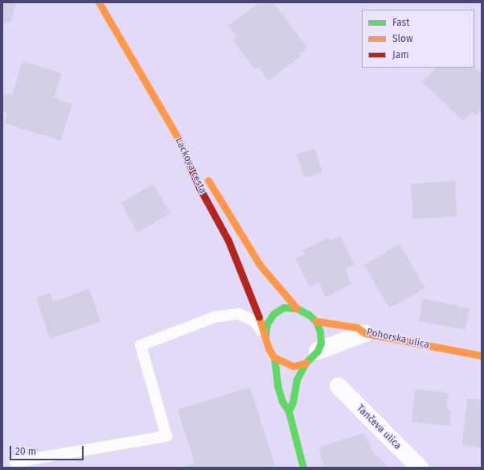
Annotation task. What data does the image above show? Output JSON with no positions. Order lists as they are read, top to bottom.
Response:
{
  "streets": {
    "street": ["Lackova cesta", "Pohorska ulica", "Tančeva ulica"]
  },
  "crossings": [
    ["Lackova cesta", "Pohorska ulica"]
  ],
  "legend": ["Fast", "Slow", "Jam"],
  "scale_bar": "20 m"
}
